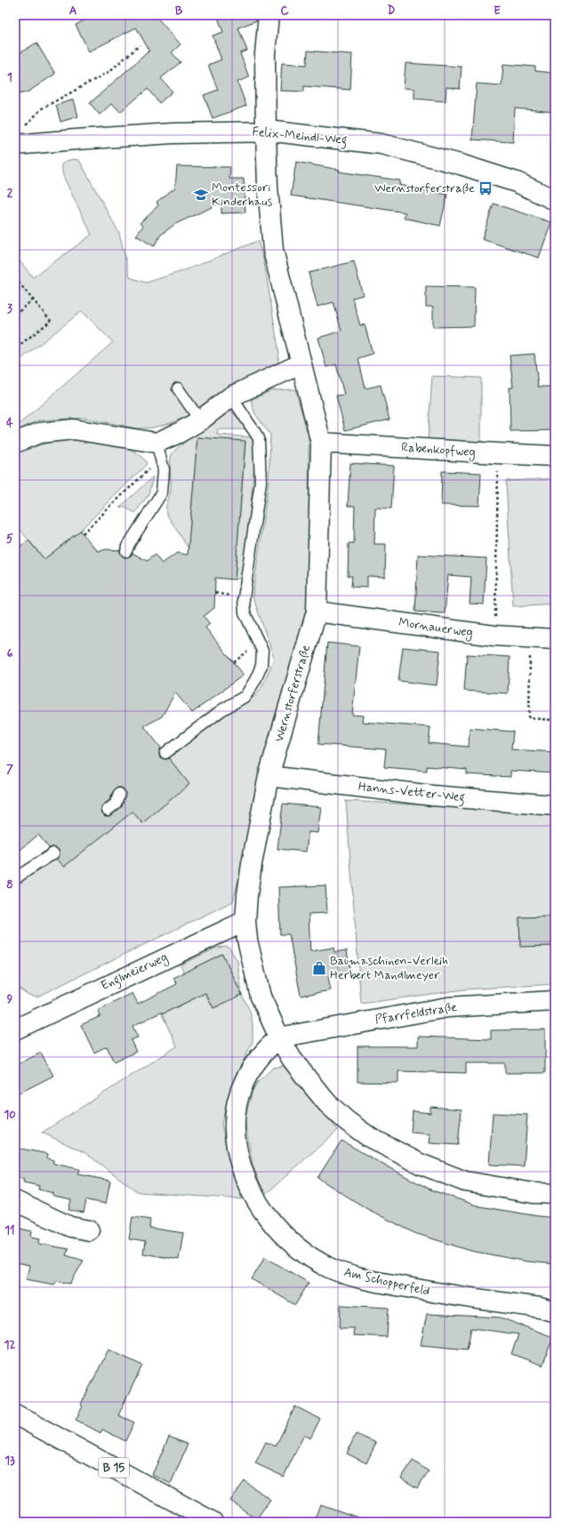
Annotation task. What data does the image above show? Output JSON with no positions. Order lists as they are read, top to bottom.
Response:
{
  "streets": {
    "street": [
      "Felix-Meindl-Weg",
      "Rabenkopfweg",
      "Mornauerweg",
      "Wernstorferstraße",
      "Hanns-Vetter-Weg",
      "Englmeierweg",
      "Pfarrfeldstraße",
      "Am Schopperfeld",
      "B 15"
    ]
  },
  "crossings": [
    ["Felix-Meindl-Weg", "Wernstorferstraße"],
    ["Rabenkopfweg", "Wernstorferstraße"],
    ["Mornauerweg", "Wernstorferstraße"],
    ["Wernstorferstraße", "Hanns-Vetter-Weg"],
    ["Wernstorferstraße", "Englmeierweg"],
    ["Wernstorferstraße", "Pfarrfeldstraße"],
    ["Wernstorferstraße", "Am Schopperfeld"],
    ["Pfarrfeldstraße", "Am Schopperfeld"]
  ],
  "places": {
    "bus stop": ["Wernstorferstraße"],
    "school or university": ["Montessori Kinderhaus"],
    "shop": ["Baumaschinen-Verleih Herbert Mandlmeyer"]
  },
  "grid": {
    "columns": [
      "A",
      "B",
      "C",
      "D",
      "E"
    ],
    "rows": [
      "1",
      "2",
      "3",
      "4",
      "5",
      "6",
      "7",
      "8",
      "9",
      "10",
      "11",
      "12",
      "13"
    ]
  }
}
